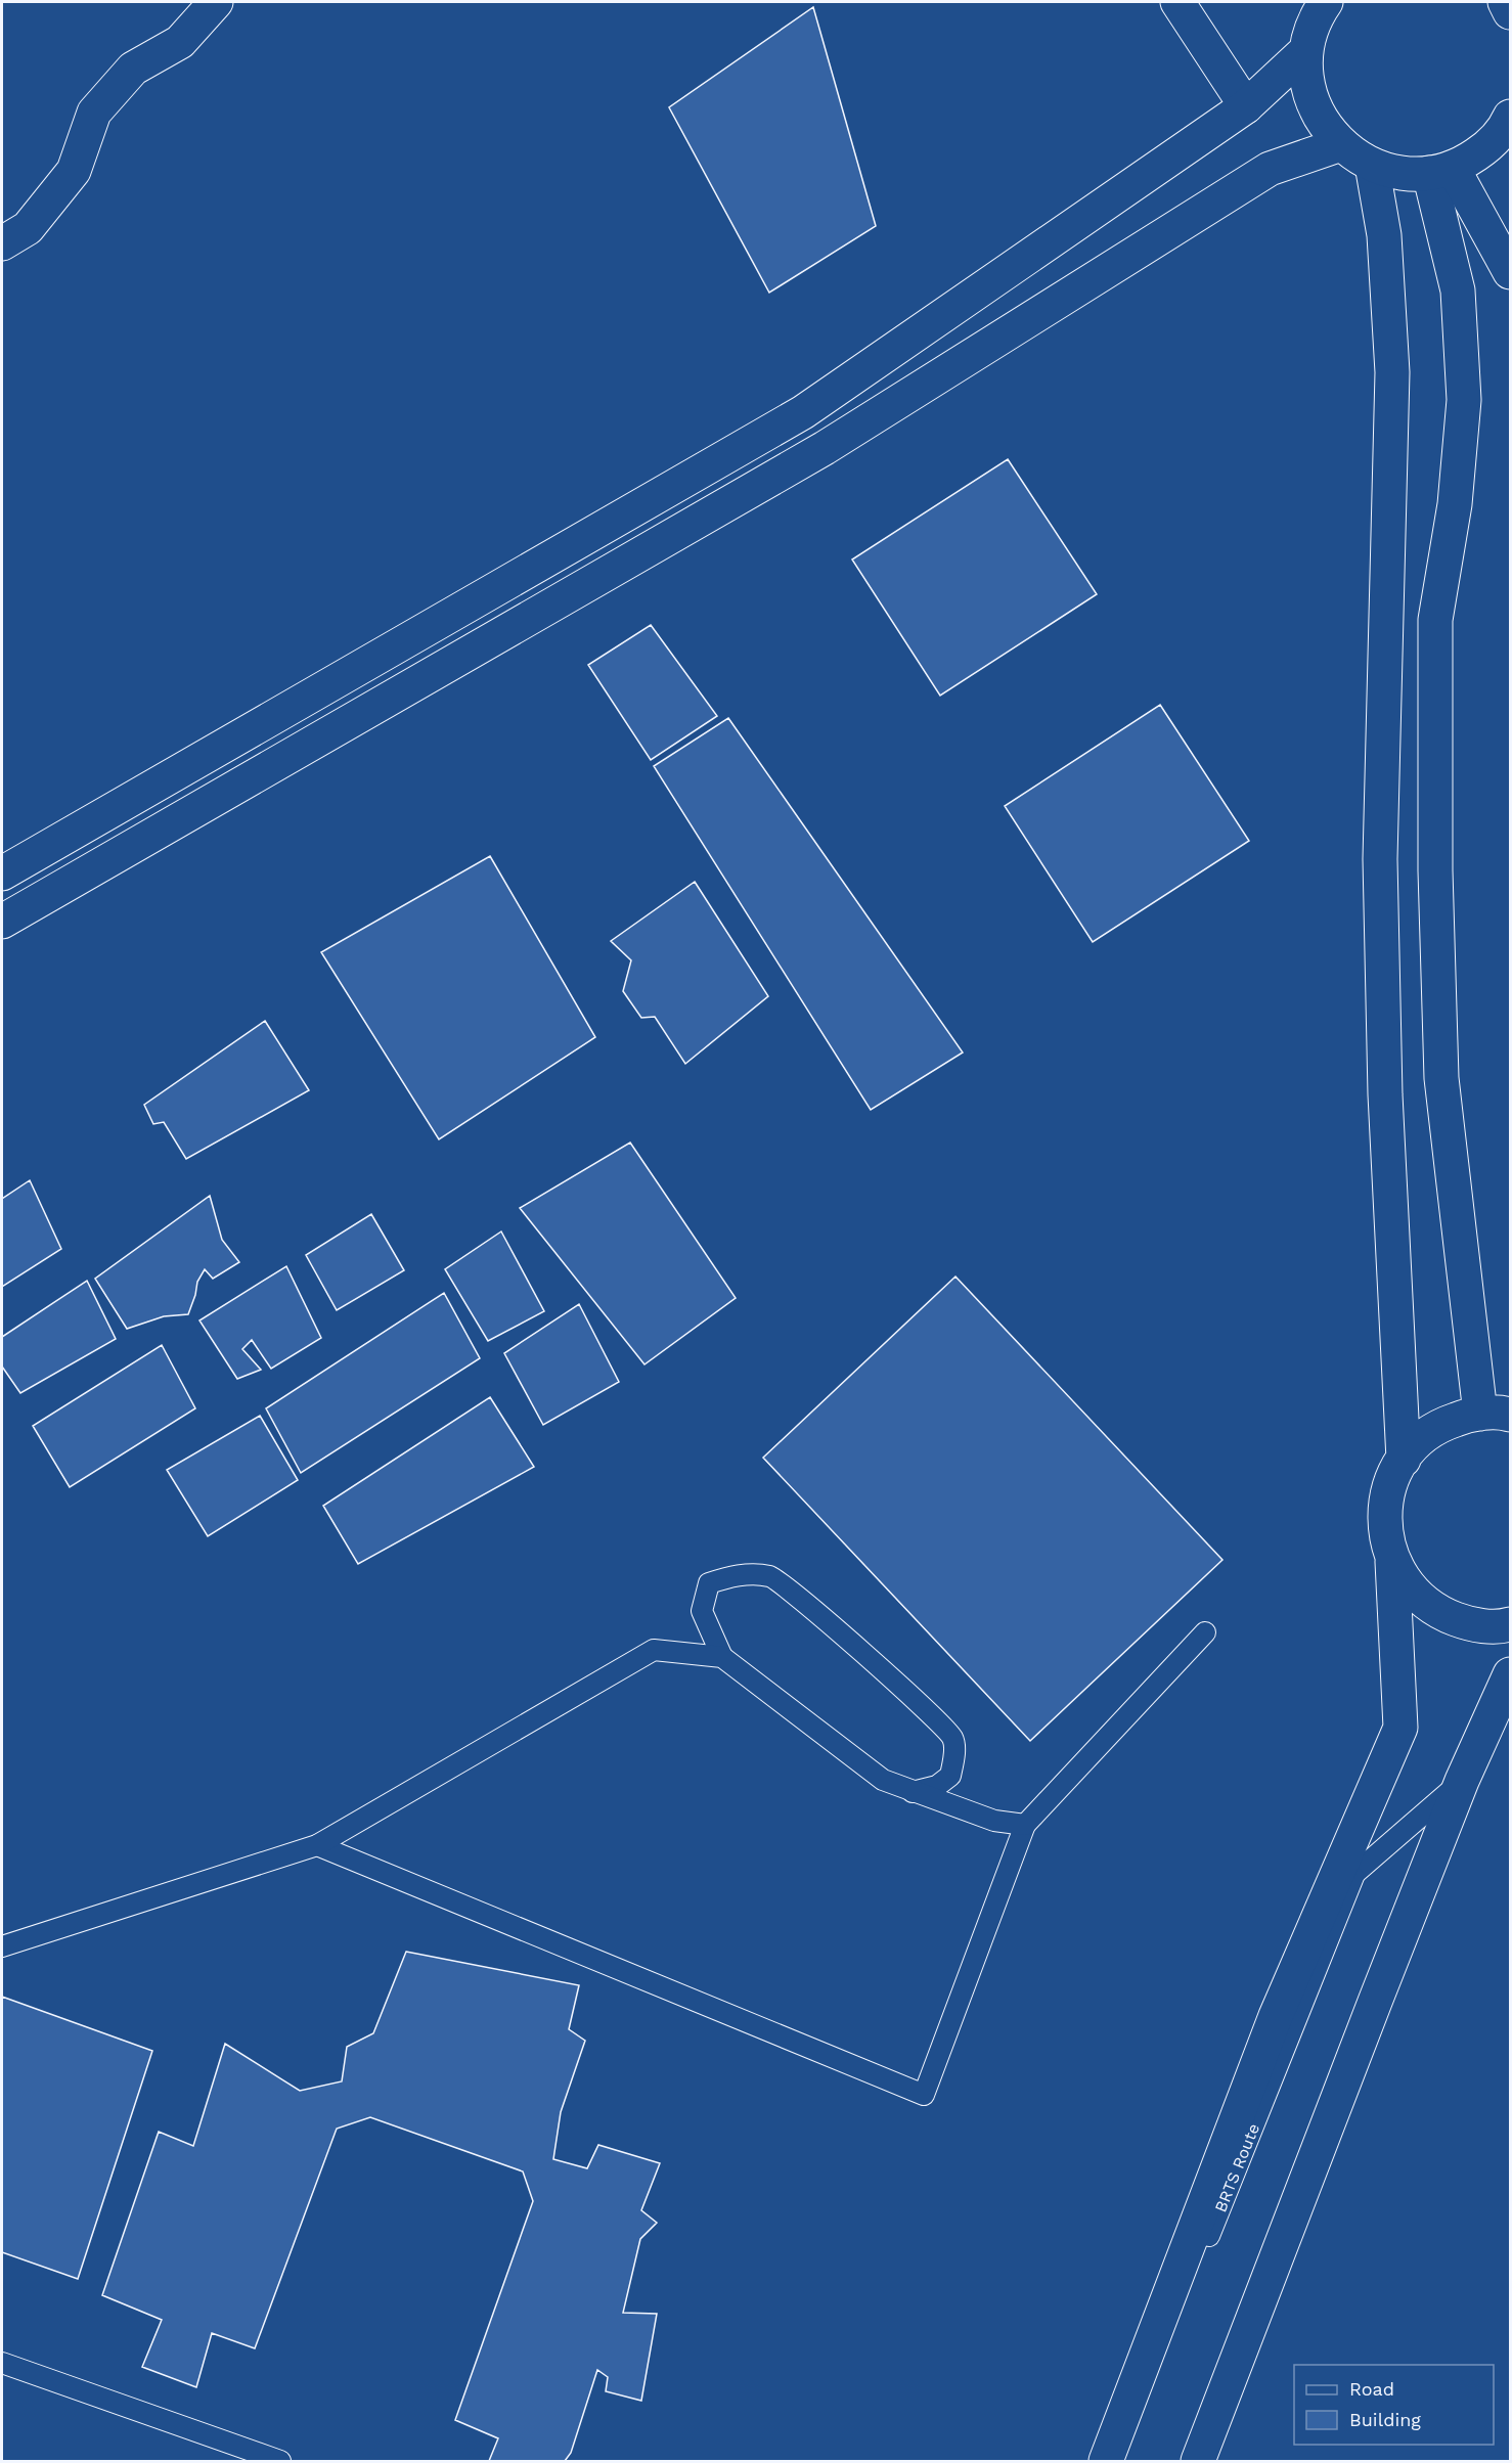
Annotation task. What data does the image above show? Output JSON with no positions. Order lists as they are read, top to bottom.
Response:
{
  "streets": {
    "lane": ["BRTS Route"]
  },
  "legend": ["Road", "Building"]
}
